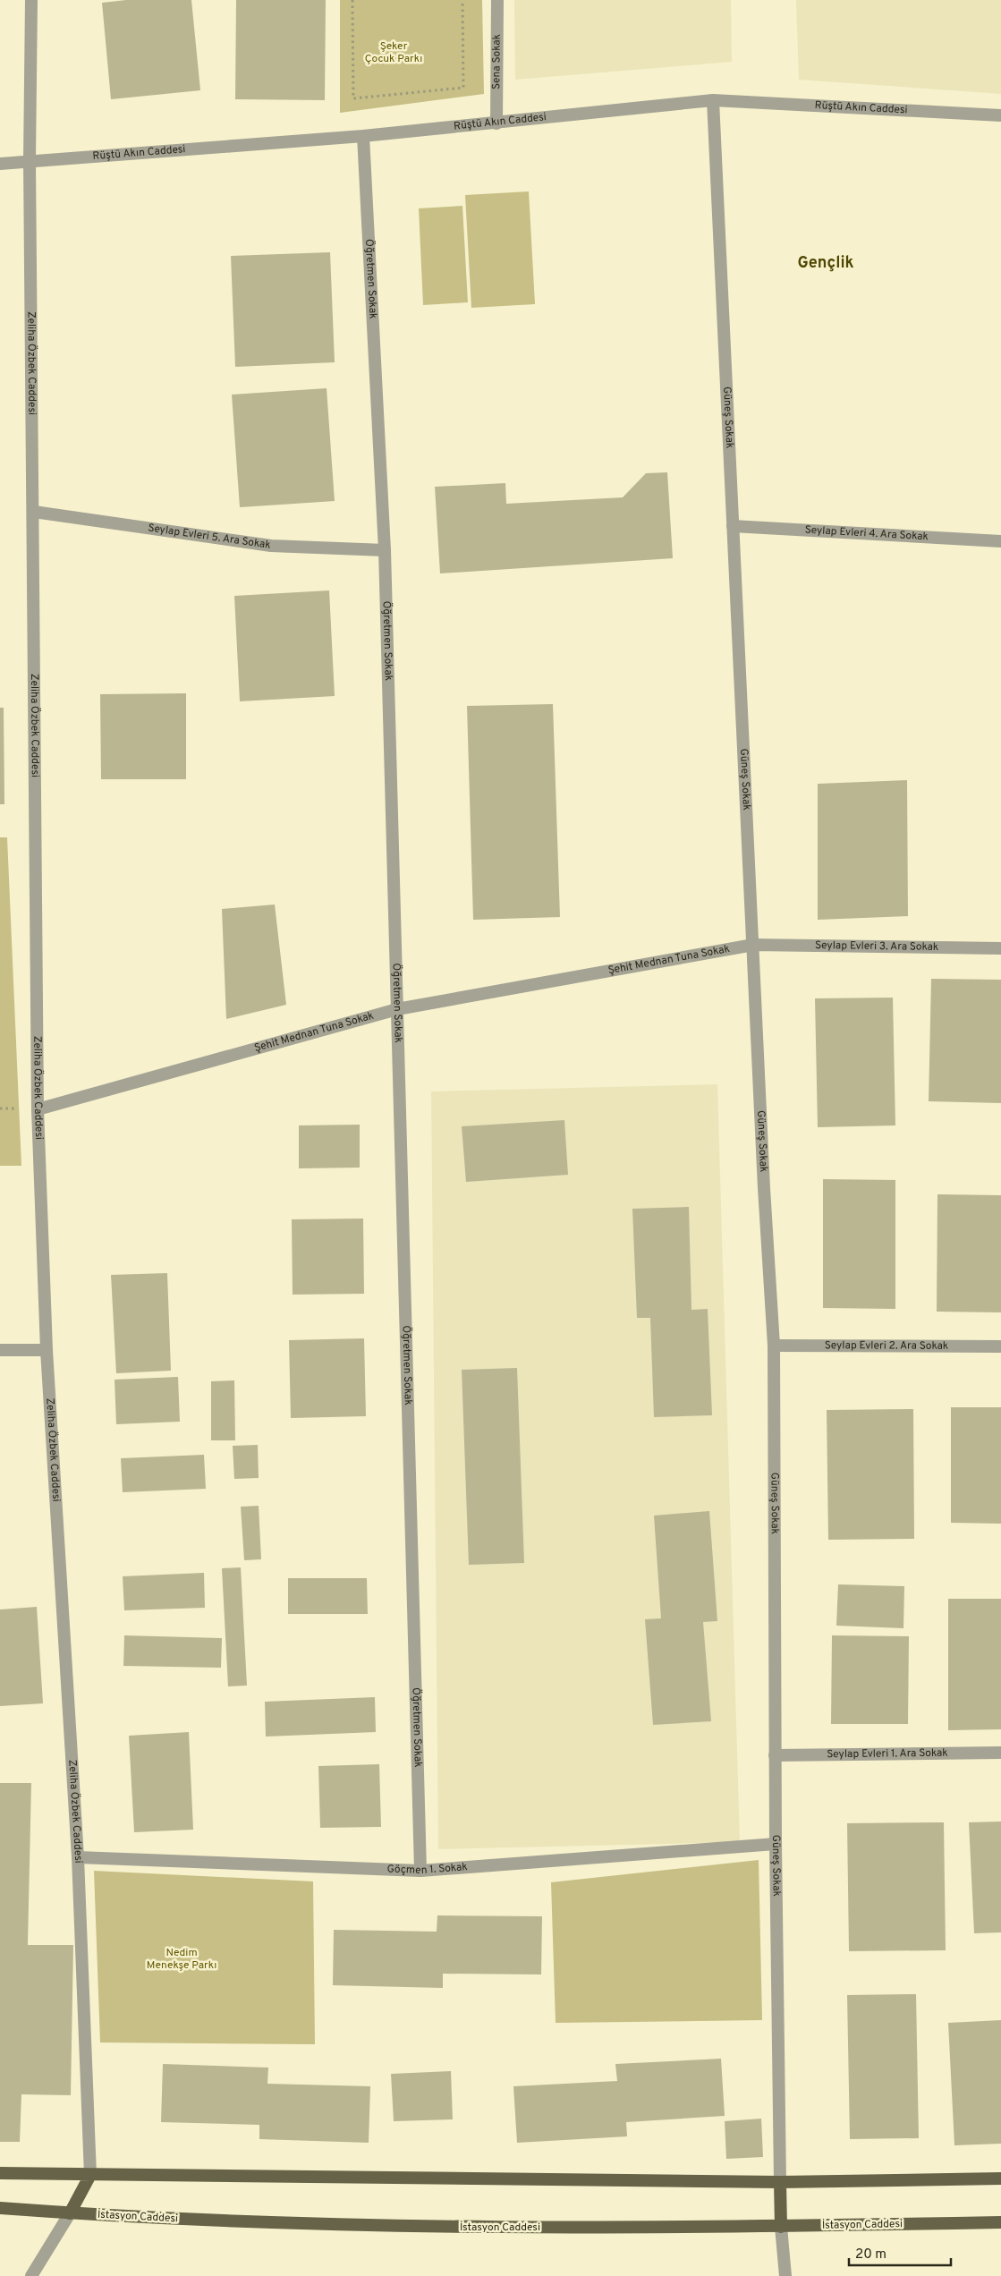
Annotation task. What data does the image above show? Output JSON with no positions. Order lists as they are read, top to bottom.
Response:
{
  "streets": {
    "main road": ["İstasyon Caddesi"],
    "street": [
      "Sena Sokak",
      "Rüştü Akın Caddesi",
      "Öğretmen Sokak",
      "Zeliha Özbek Caddesi",
      "Güneş Sokak",
      "Seylap Evleri 4. Ara Sokak",
      "Seylap Evleri 5. Ara Sokak",
      "Seylap Evleri 3. Ara Sokak",
      "Şehit Mednan Tuna Sokak",
      "Seylap Evleri 2. Ara Sokak",
      "Seylap Evleri 1. Ara Sokak",
      "Göçmen 1. Sokak"
    ]
  },
  "crossings": [
    ["Sena Sokak", "Rüştü Akın Caddesi"],
    ["Rüştü Akın Caddesi", "Öğretmen Sokak"],
    ["Rüştü Akın Caddesi", "Zeliha Özbek Caddesi"],
    ["Rüştü Akın Caddesi", "Güneş Sokak"],
    ["Öğretmen Sokak", "Seylap Evleri 5. Ara Sokak"],
    ["Öğretmen Sokak", "Şehit Mednan Tuna Sokak"],
    ["Öğretmen Sokak", "Göçmen 1. Sokak"],
    ["Zeliha Özbek Caddesi", "Seylap Evleri 5. Ara Sokak"],
    ["Zeliha Özbek Caddesi", "Şehit Mednan Tuna Sokak"],
    ["Zeliha Özbek Caddesi", "Göçmen 1. Sokak"],
    ["Güneş Sokak", "Seylap Evleri 4. Ara Sokak"],
    ["Güneş Sokak", "Seylap Evleri 3. Ara Sokak"],
    ["Güneş Sokak", "Şehit Mednan Tuna Sokak"],
    ["Güneş Sokak", "Seylap Evleri 2. Ara Sokak"],
    ["Güneş Sokak", "Seylap Evleri 1. Ara Sokak"],
    ["Güneş Sokak", "Göçmen 1. Sokak"],
    ["Seylap Evleri 3. Ara Sokak", "Şehit Mednan Tuna Sokak"]
  ],
  "districts": ["Gençlik"],
  "parks": ["Şeker Çocuk Parkı", "Nedim Menekşe Parkı"],
  "scale_bar": "20 m"
}
